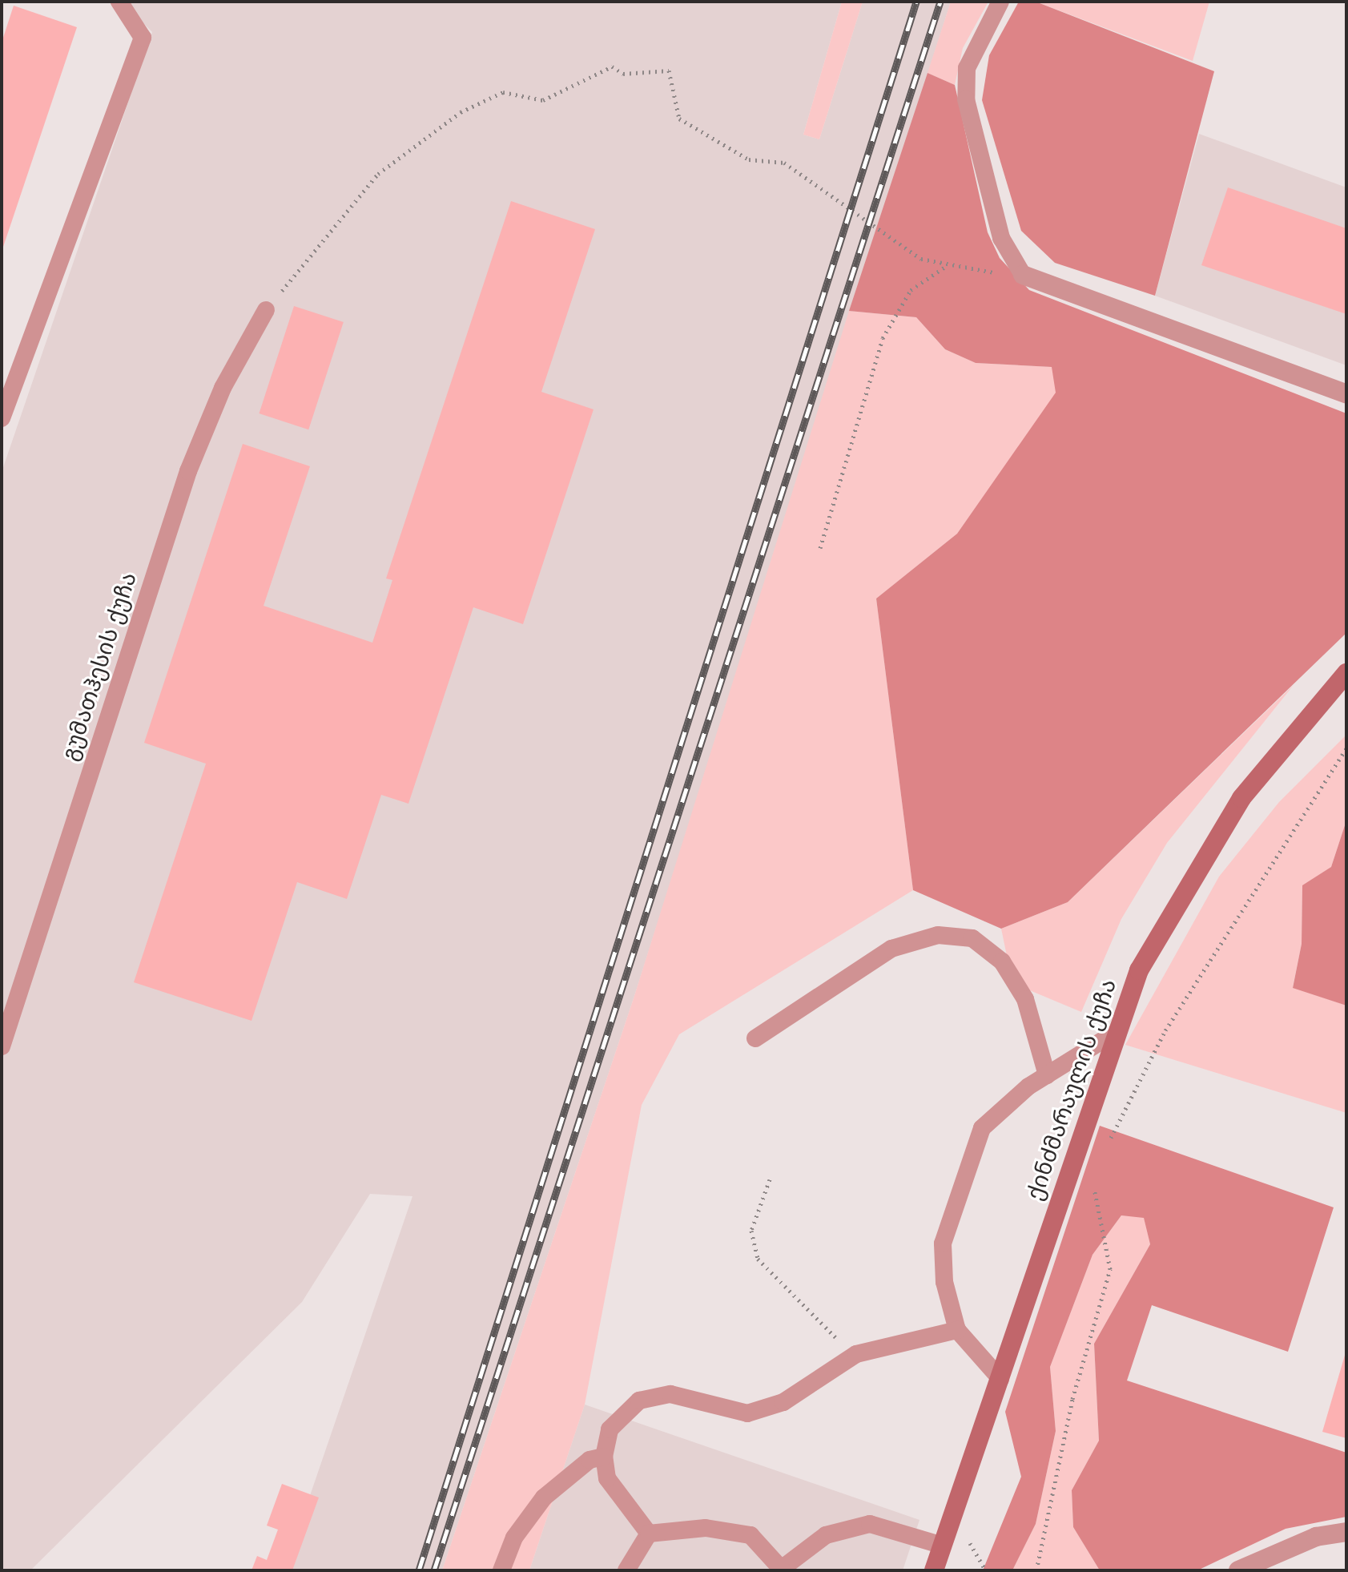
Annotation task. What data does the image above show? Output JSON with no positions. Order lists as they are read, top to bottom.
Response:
{
  "streets": {
    "main road": ["ქინძმარაულის ქუჩა"],
    "lane": ["გუმათჰესის ქუჩა"]
  }
}
